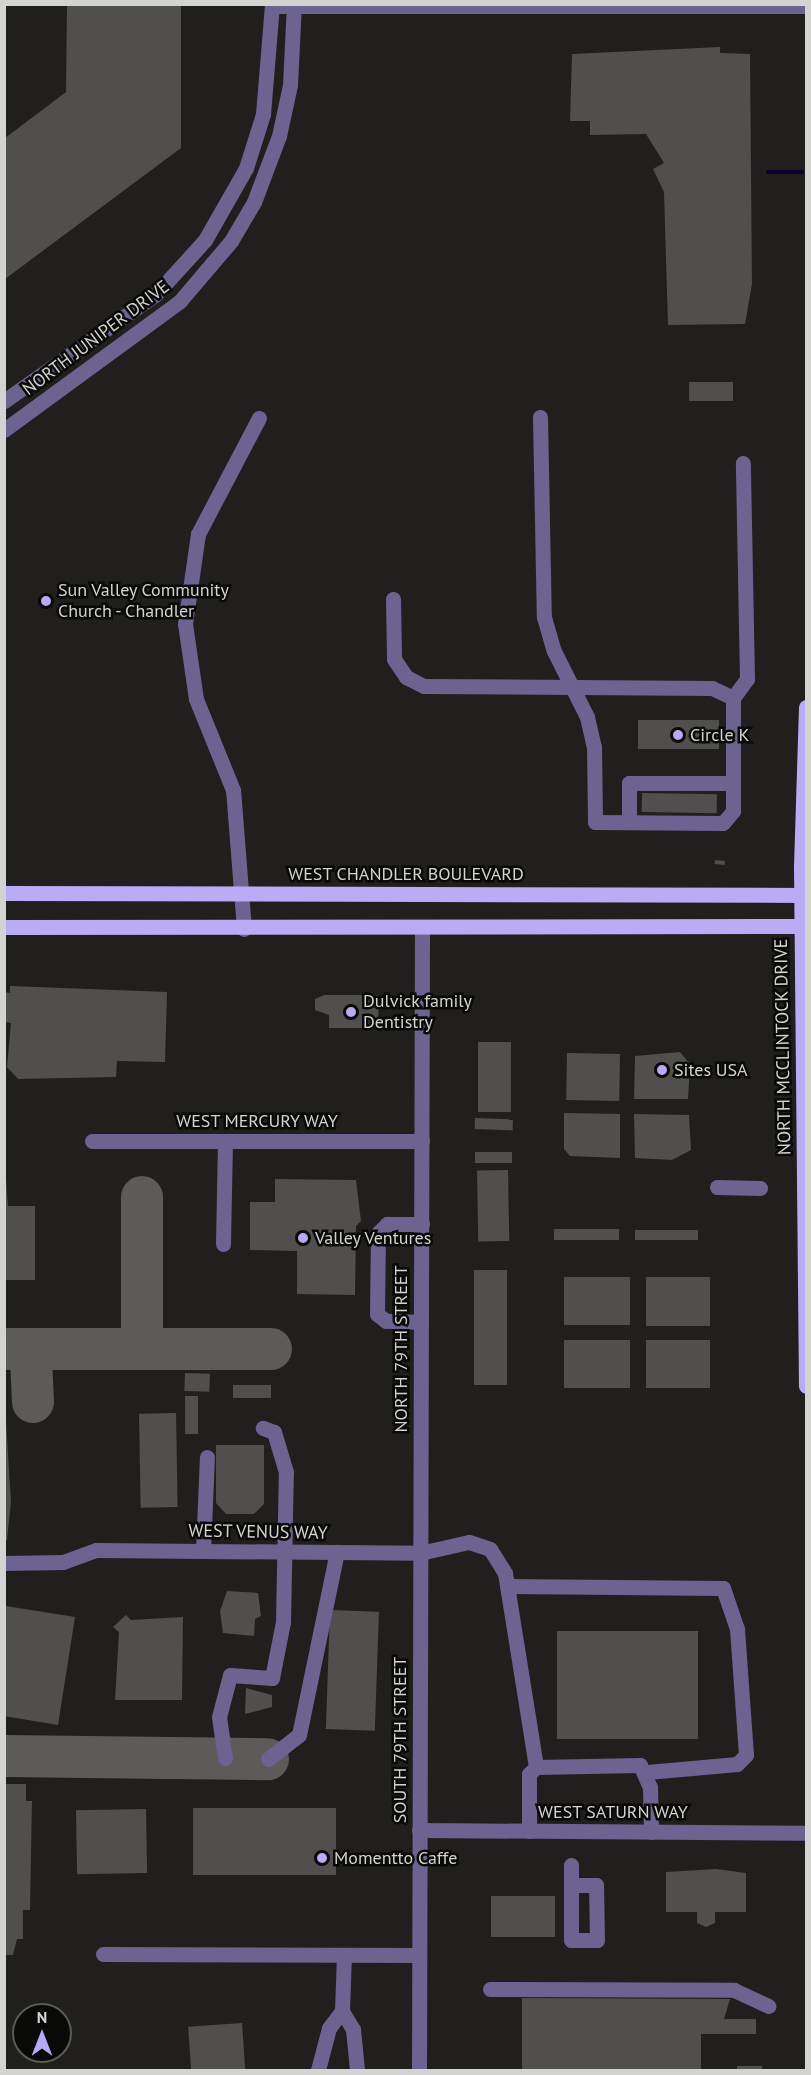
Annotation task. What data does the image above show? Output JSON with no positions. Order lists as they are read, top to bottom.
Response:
{
  "streets": {
    "main road": ["WEST CHANDLER BOULEVARD", "NORTH MCCLINTOCK DRIVE"],
    "street": [
      "NORTH JUNIPER DRIVE",
      "WEST MERCURY WAY",
      "NORTH 79TH STREET",
      "WEST VENUS WAY",
      "SOUTH 79TH STREET",
      "WEST SATURN WAY"
    ]
  },
  "crossings": [
    ["WEST CHANDLER BOULEVARD", "NORTH MCCLINTOCK DRIVE"],
    ["WEST MERCURY WAY", "NORTH 79TH STREET"],
    ["NORTH 79TH STREET", "WEST VENUS WAY"],
    ["NORTH 79TH STREET", "SOUTH 79TH STREET"],
    ["WEST VENUS WAY", "SOUTH 79TH STREET"],
    ["SOUTH 79TH STREET", "WEST SATURN WAY"]
  ],
  "places": [
    "Sun Valley Community Church - Chandler",
    "Circle K",
    "Dulvick family Dentistry",
    "Sites USA",
    "Valley Ventures",
    "Momentto Caffe"
  ],
  "north": "top"
}
